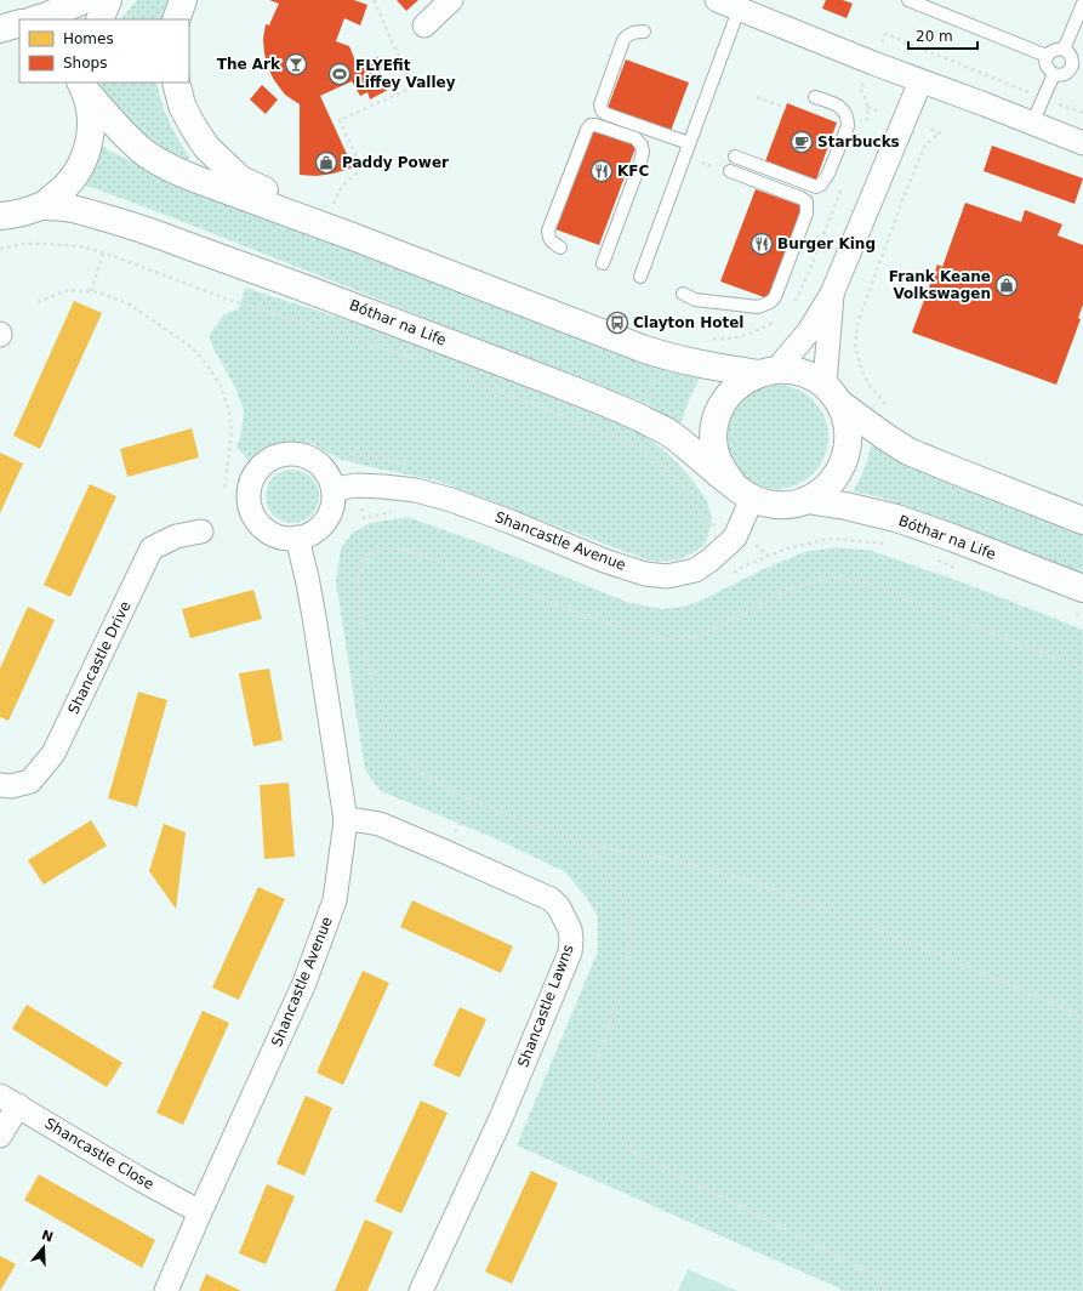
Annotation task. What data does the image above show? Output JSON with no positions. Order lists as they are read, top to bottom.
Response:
{
  "streets": {
    "street": [
      "Bóthar na Life",
      "Shancastle Avenue",
      "Shancastle Drive",
      "Shancastle Lawns",
      "Shancastle Close"
    ]
  },
  "crossings": [
    ["Bóthar na Life", "Shancastle Avenue"],
    ["Shancastle Avenue", "Shancastle Lawns"],
    ["Shancastle Avenue", "Shancastle Close"]
  ],
  "places": {
    "bar": ["The Ark"],
    "sports": ["FLYEfit Liffey Valley"],
    "cafe": ["Starbucks"],
    "shop": ["Paddy Power", "Frank Keane Volkswagen"],
    "restaurant": ["KFC", "Burger King"],
    "bus stop": ["Clayton Hotel"]
  },
  "legend": ["Homes", "Shops"],
  "scale_bar": "20 m",
  "north": "top"
}
